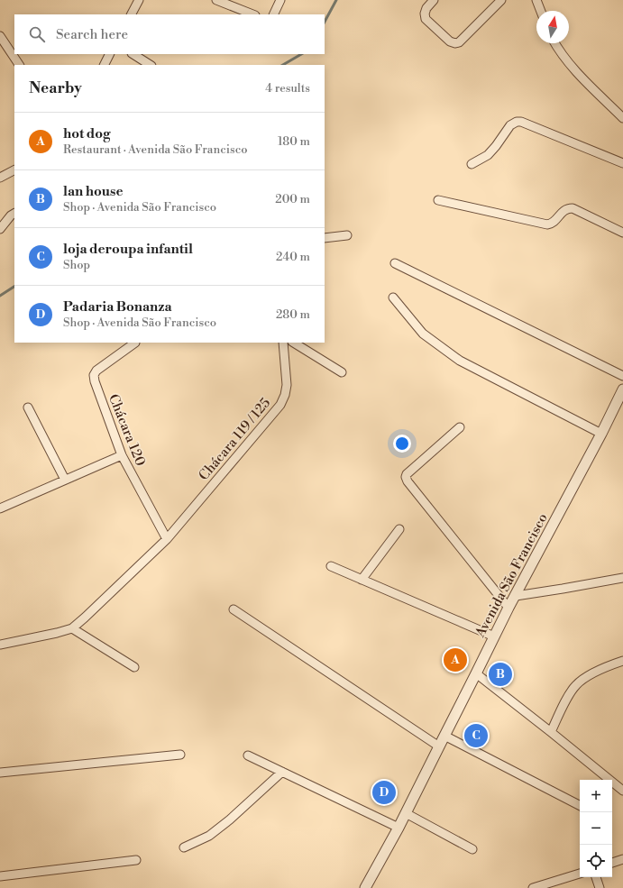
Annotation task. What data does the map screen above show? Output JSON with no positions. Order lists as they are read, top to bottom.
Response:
{
  "streets": {
    "street": ["Chácara 120", "Chácara 119 / 125", "Avenida São Francisco"]
  },
  "crossings": [
    ["Chácara 120", "Chácara 119 / 125"]
  ],
  "north": "top",
  "page": {
    "search": "Search here",
    "heading": ["Nearby", "4 results"],
    "list": [
      {
        "mark": "A",
        "name": "hot dog",
        "note": "Restaurant · Avenida São Francisco",
        "value": "180 m"
      },
      {
        "mark": "B",
        "name": "lan house",
        "note": "Shop · Avenida São Francisco",
        "value": "200 m"
      },
      {
        "mark": "C",
        "name": "loja deroupa infantil",
        "note": "Shop",
        "value": "240 m"
      },
      {
        "mark": "D",
        "name": "Padaria Bonanza",
        "note": "Shop · Avenida São Francisco",
        "value": "280 m"
      }
    ],
    "pins": [
      "A",
      "B",
      "C",
      "D"
    ],
    "map_buttons": ["+", "−"]
  }
}
